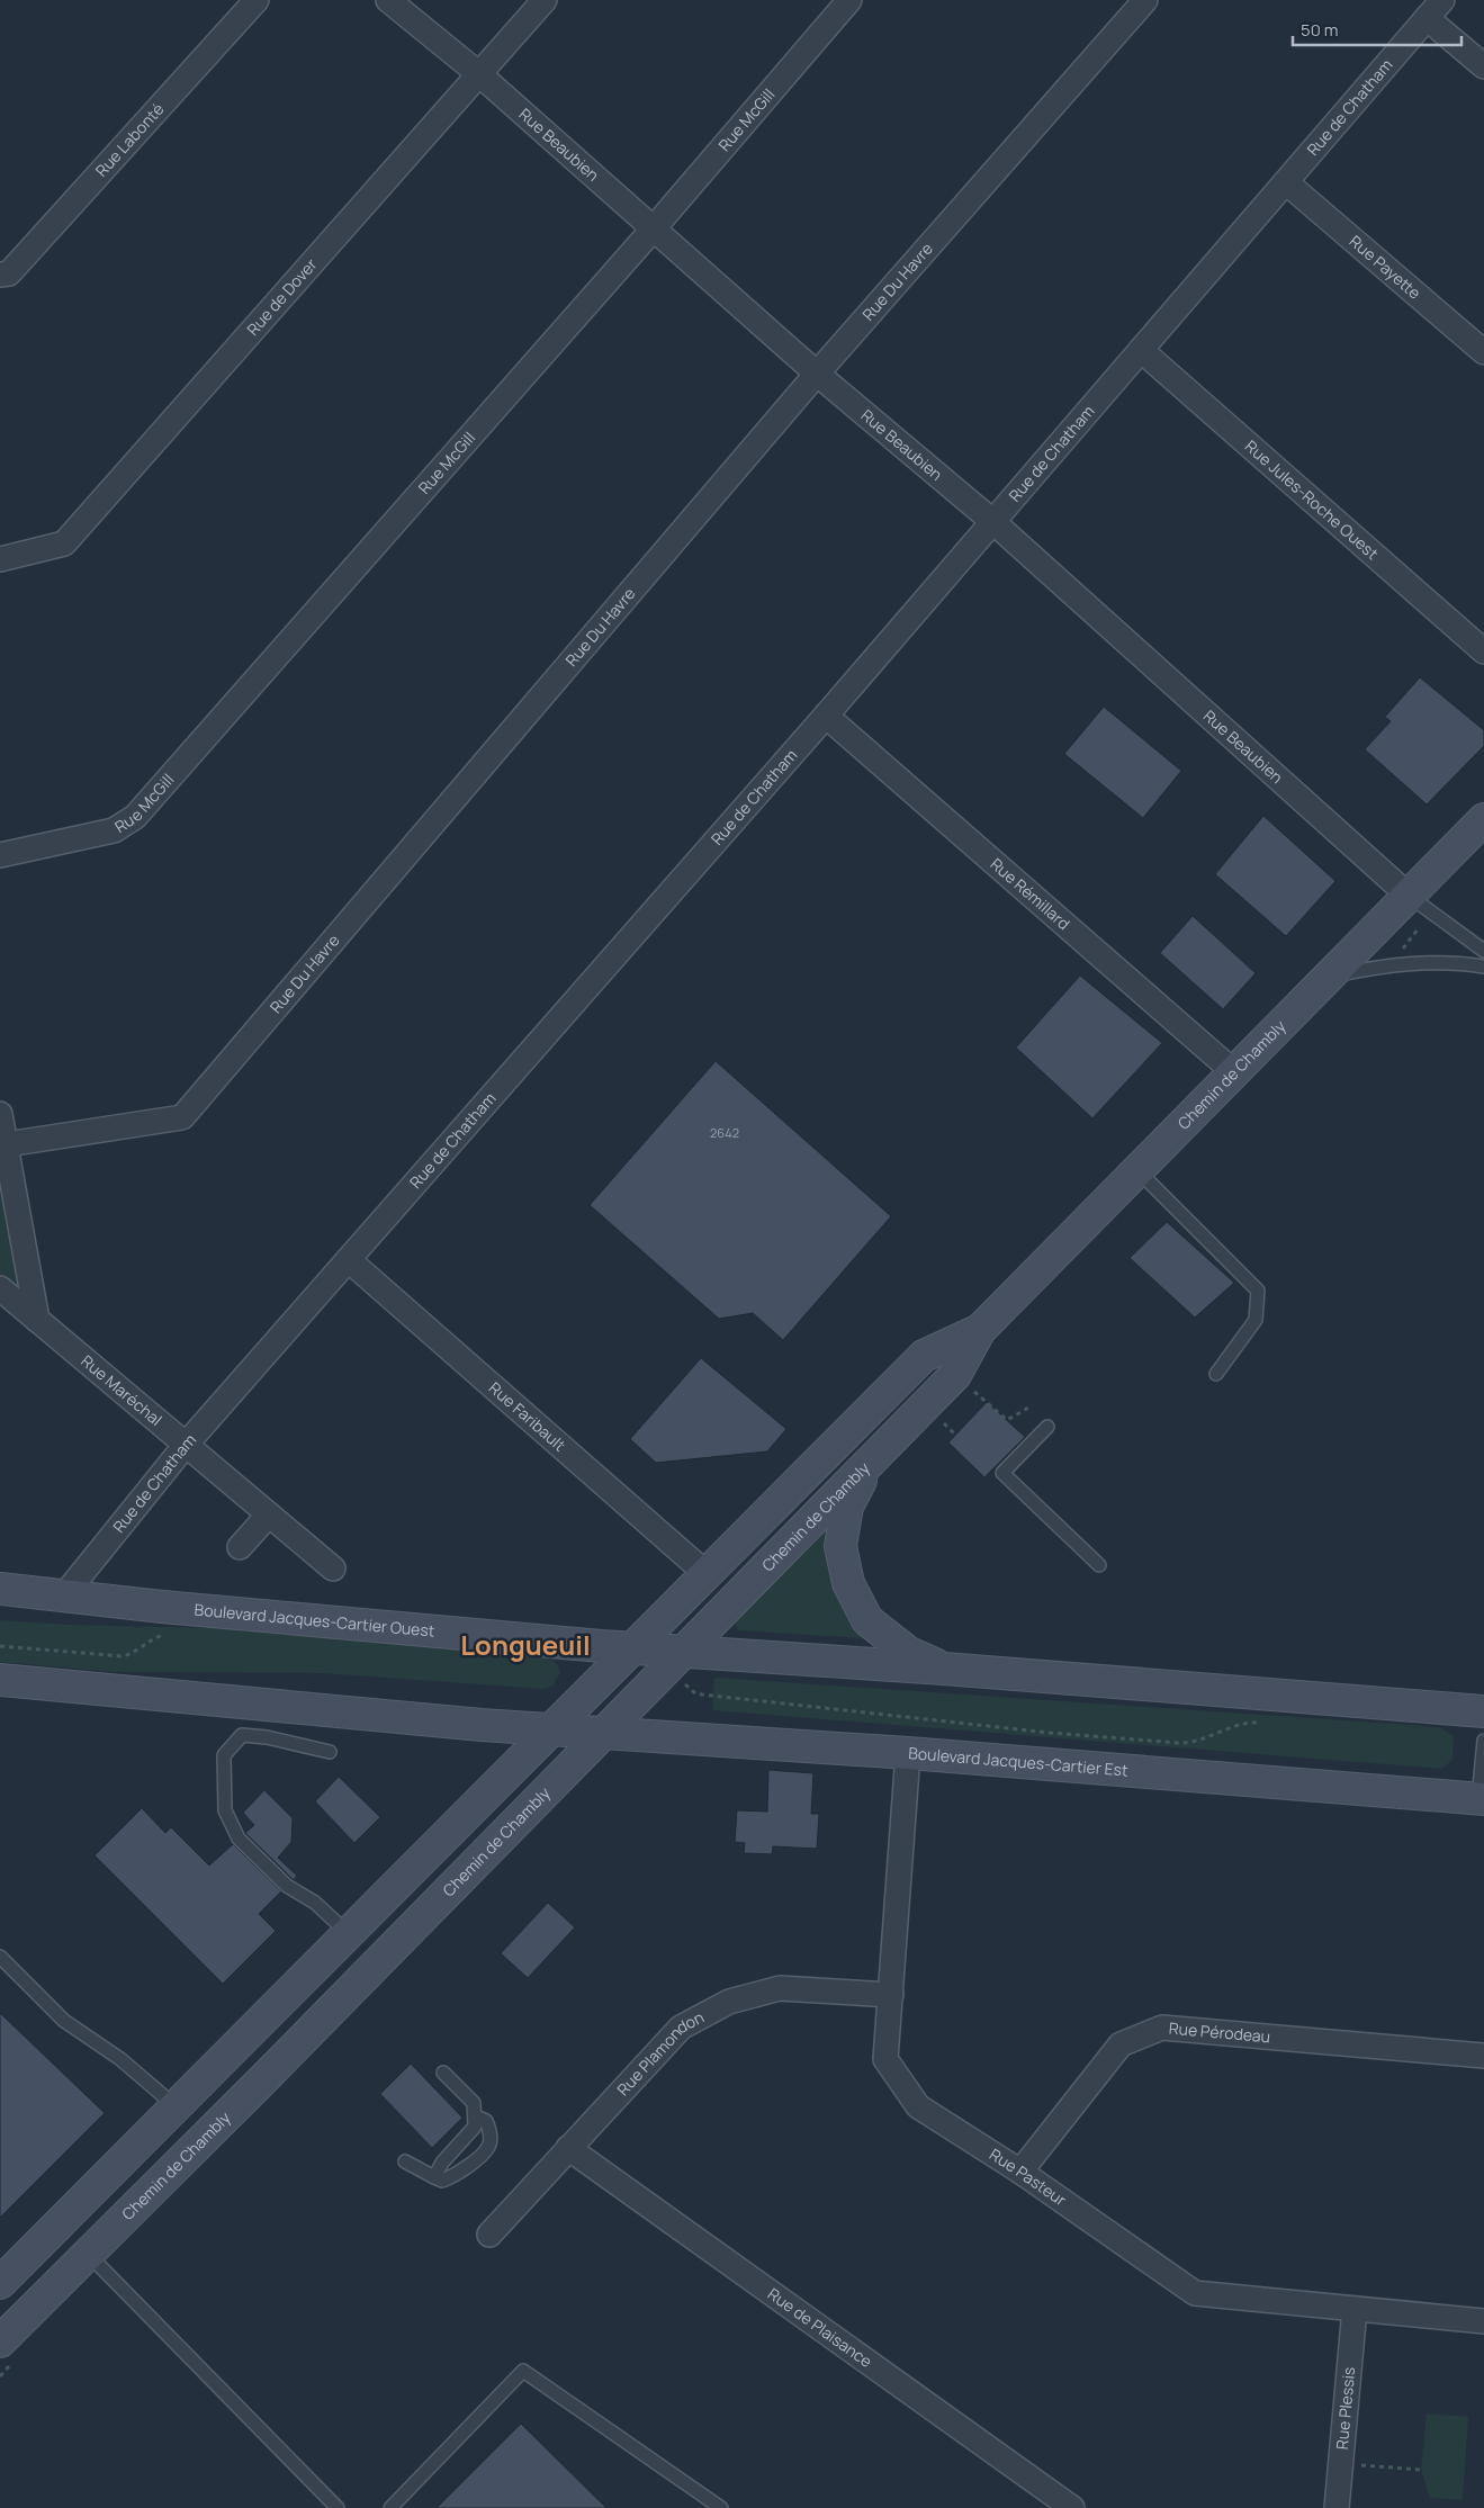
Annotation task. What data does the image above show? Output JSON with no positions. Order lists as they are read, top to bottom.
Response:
{
  "streets": {
    "main road": ["Chemin de Chambly", "Boulevard Jacques-Cartier Ouest", "Boulevard Jacques-Cartier Est"],
    "street": [
      "Rue de Chatham",
      "Rue McGill",
      "Rue Labonté",
      "Rue Beaubien",
      "Rue Payette",
      "Rue Du Havre",
      "Rue de Dover",
      "Rue Jules-Roche Ouest",
      "Rue Rémillard",
      "Rue Maréchal",
      "Rue Faribault",
      "Rue Pérodeau",
      "Rue Plamondon",
      "Rue Pasteur",
      "Rue de Plaisance",
      "Rue Plessis"
    ]
  },
  "crossings": [
    ["Rue de Chatham", "Rue Beaubien"],
    ["Rue de Chatham", "Rue Payette"],
    ["Rue de Chatham", "Rue Jules-Roche Ouest"],
    ["Rue de Chatham", "Rue Rémillard"],
    ["Rue de Chatham", "Rue Maréchal"],
    ["Rue de Chatham", "Rue Faribault"],
    ["Rue de Chatham", "Boulevard Jacques-Cartier Ouest"],
    ["Rue McGill", "Rue Beaubien"],
    ["Rue Beaubien", "Rue Du Havre"],
    ["Rue Beaubien", "Rue de Dover"],
    ["Rue Beaubien", "Chemin de Chambly"],
    ["Rue Rémillard", "Chemin de Chambly"],
    ["Chemin de Chambly", "Rue Faribault"],
    ["Chemin de Chambly", "Boulevard Jacques-Cartier Ouest"],
    ["Chemin de Chambly", "Boulevard Jacques-Cartier Est"],
    ["Boulevard Jacques-Cartier Est", "Rue Pasteur"],
    ["Rue Pérodeau", "Rue Pasteur"],
    ["Rue Plamondon", "Rue Pasteur"],
    ["Rue Plamondon", "Rue de Plaisance"],
    ["Rue Pasteur", "Rue Plessis"]
  ],
  "districts": ["Longueuil"],
  "house_numbers": ["2642"],
  "scale_bar": "50 m"
}
